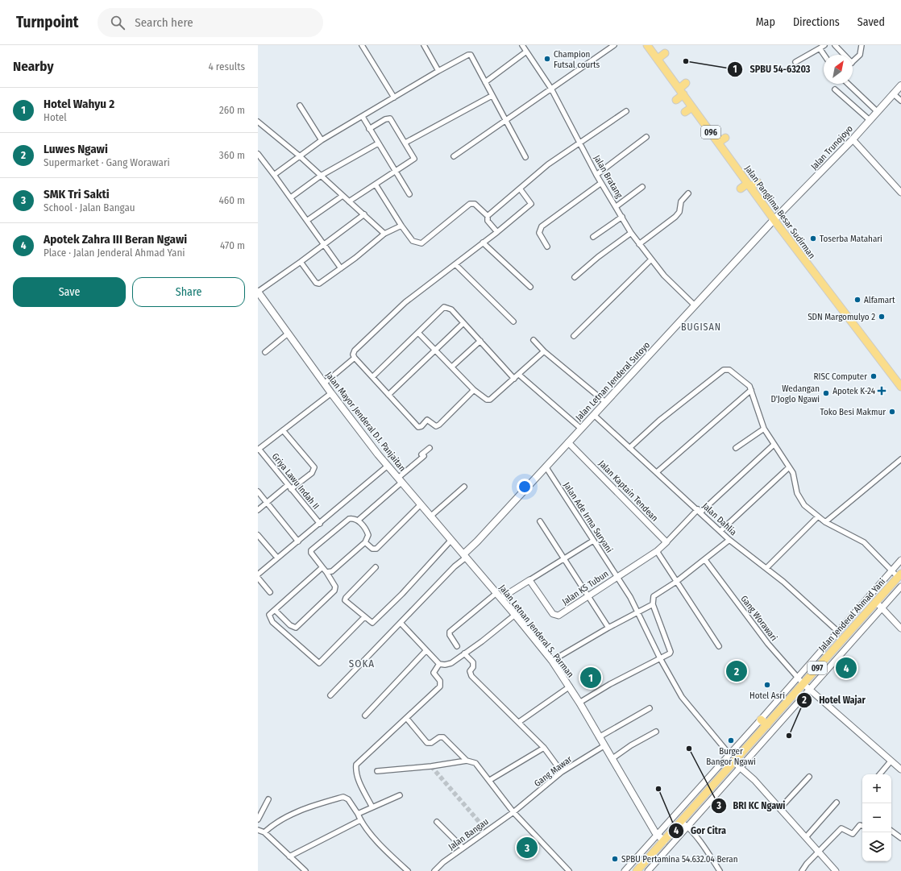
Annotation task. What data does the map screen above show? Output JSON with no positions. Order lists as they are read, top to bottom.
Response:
{
  "streets": {
    "main road": [
      "096",
      "Jalan Trunojoyo",
      "Jalan Panglima Besar Sudirman",
      "Jalan Letnan Jenderal Sutoyo",
      "Jalan Mayor Jenderal D.I. Panjaitan",
      "Jalan Jenderal Ahmad Yani",
      "Jalan Letnan Jenderal S. Parman",
      "097"
    ],
    "street": [
      "Jalan Bratang",
      "Griya Lawu Indah II",
      "Jalan Kaptain Tendean",
      "Jalan Ade Irma Suryani",
      "Jalan Dahlia",
      "Jalan KS Tubun",
      "Gang Worawari",
      "Gang Mawar",
      "Jalan Bangau"
    ]
  },
  "crossings": [
    ["Jalan Trunojoyo", "Jalan Panglima Besar Sudirman"],
    ["Jalan Trunojoyo", "Jalan Letnan Jenderal Sutoyo"],
    ["Jalan Bratang", "Jalan Letnan Jenderal Sutoyo"],
    ["Jalan Panglima Besar Sudirman", "Jalan Letnan Jenderal Sutoyo"],
    ["Jalan Letnan Jenderal Sutoyo", "Jalan Mayor Jenderal D.I. Panjaitan"],
    ["Jalan Letnan Jenderal Sutoyo", "Jalan Kaptain Tendean"],
    ["Jalan Letnan Jenderal Sutoyo", "Jalan Ade Irma Suryani"],
    ["Jalan Letnan Jenderal Sutoyo", "Jalan Dahlia"],
    ["Jalan Letnan Jenderal Sutoyo", "Jalan Letnan Jenderal S. Parman"],
    ["Jalan Mayor Jenderal D.I. Panjaitan", "Jalan Letnan Jenderal S. Parman"],
    ["Jalan Ade Irma Suryani", "Jalan KS Tubun"],
    ["Jalan Jenderal Ahmad Yani", "Gang Worawari"],
    ["Jalan Jenderal Ahmad Yani", "Jalan Letnan Jenderal S. Parman"],
    ["Jalan Letnan Jenderal S. Parman", "Gang Mawar"],
    ["Gang Mawar", "Jalan Bangau"]
  ],
  "districts": ["BUGISAN", "SOKA"],
  "places": {
    "other": [
      "Champion Futsal courts",
      "SPBU 54-63203",
      "Toserba Matahari",
      "Alfamart",
      "SDN Margomulyo 2",
      "RISC Computer",
      "Wedangan D'Joglo Ngawi",
      "Toko Besi Makmur",
      "Hotel Asri",
      "Hotel Wajar",
      "Burger Bangor Ngawi",
      "BRI KC Ngawi",
      "Gor Citra",
      "SPBU Pertamina 54.632.04 Beran"
    ],
    "health": ["Apotek K-24"]
  },
  "north": "top right",
  "page": {
    "header": "Turnpoint",
    "search": "Search here",
    "nav": ["Map", "Directions", "Saved"],
    "heading": ["Nearby", "4 results"],
    "list": [
      {
        "mark": "1",
        "name": "Hotel Wahyu 2",
        "note": "Hotel",
        "value": "260 m"
      },
      {
        "mark": "2",
        "name": "Luwes Ngawi",
        "note": "Supermarket · Gang Worawari",
        "value": "360 m"
      },
      {
        "mark": "3",
        "name": "SMK Tri Sakti",
        "note": "School · Jalan Bangau",
        "value": "460 m"
      },
      {
        "mark": "4",
        "name": "Apotek Zahra III Beran Ngawi",
        "note": "Place · Jalan Jenderal Ahmad Yani",
        "value": "470 m"
      }
    ],
    "buttons": ["Save", "Share"],
    "pins": [
      "4",
      "2",
      "1",
      "3"
    ],
    "map_buttons": ["+", "−"]
  }
}
